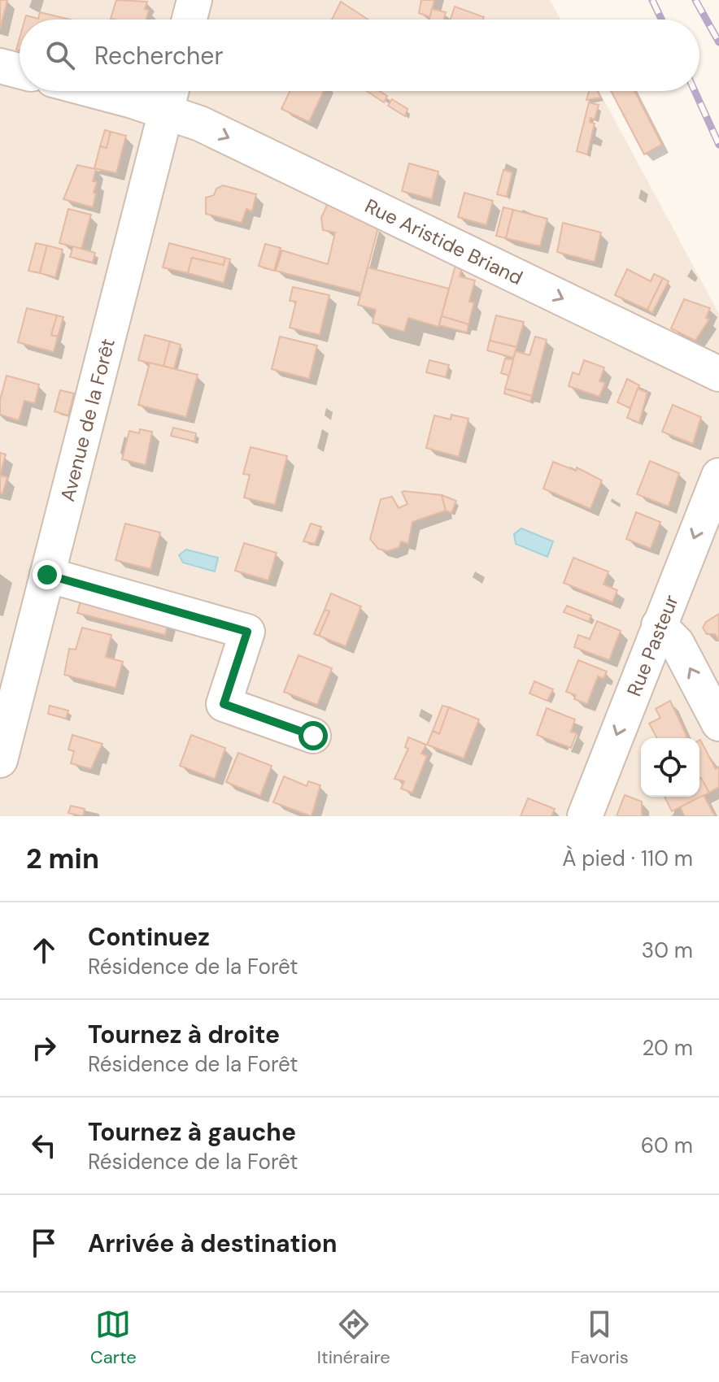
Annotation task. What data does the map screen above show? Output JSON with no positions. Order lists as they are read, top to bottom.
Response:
{
  "streets": {
    "street": ["Rue Aristide Briand", "Avenue de la Forêt", "Rue Pasteur"]
  },
  "crossings": [
    ["Rue Aristide Briand", "Avenue de la Forêt"]
  ],
  "one_way": ["Rue Aristide Briand", "Rue Pasteur"],
  "page": {
    "search": "Rechercher",
    "heading": ["2 min", "À pied · 110 m"],
    "list": [
      ["Continuez", "Résidence de la Forêt", "30 m"],
      ["Tournez à droite", "Résidence de la Forêt", "20 m"],
      ["Tournez à gauche", "Résidence de la Forêt", "60 m"],
      "Arrivée à destination"
    ],
    "nav": ["Carte", "Itinéraire", "Favoris"]
  }
}
